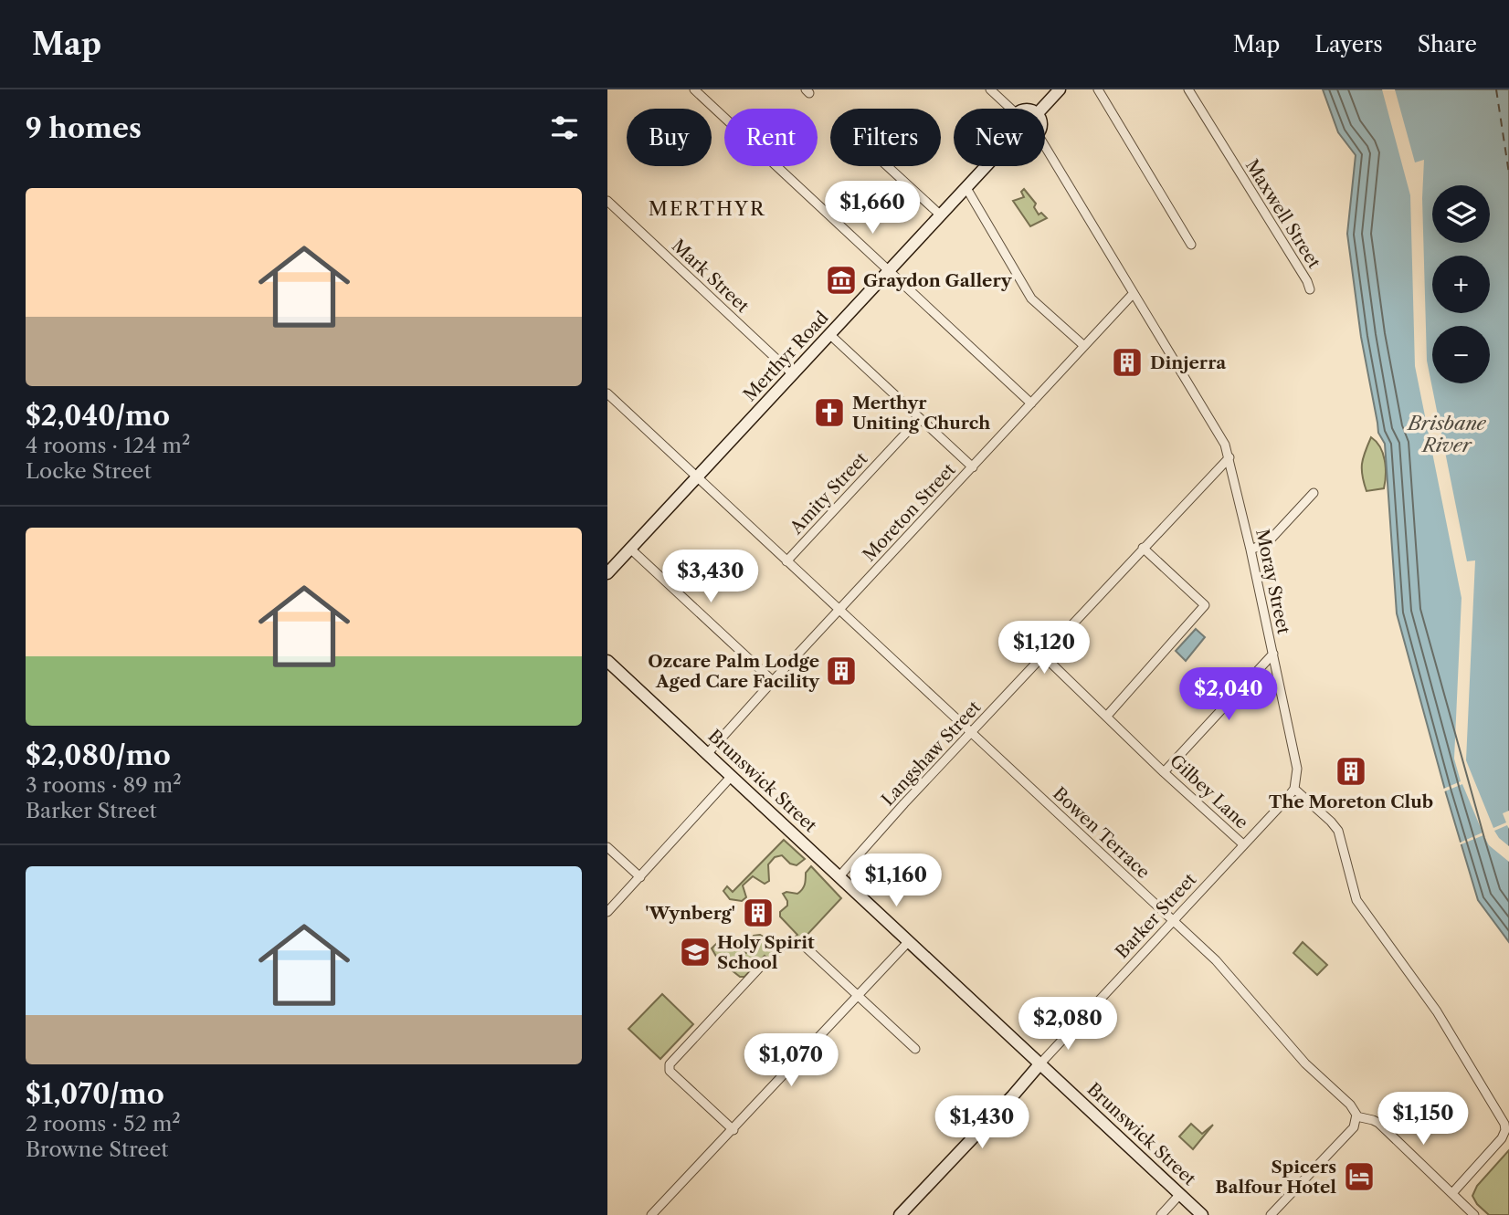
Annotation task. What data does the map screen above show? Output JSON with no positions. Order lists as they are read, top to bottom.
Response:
{
  "streets": {
    "street": [
      "Maxwell Street",
      "Mark Street",
      "Merthyr Road",
      "Amity Street",
      "Moreton Street",
      "Moray Street",
      "Langshaw Street",
      "Brunswick Street",
      "Gilbey Lane",
      "Bowen Terrace",
      "Barker Street"
    ]
  },
  "crossings": [
    ["Mark Street", "Merthyr Road"],
    ["Merthyr Road", "Bowen Terrace"],
    ["Amity Street", "Bowen Terrace"],
    ["Moreton Street", "Moray Street"],
    ["Moreton Street", "Brunswick Street"],
    ["Moreton Street", "Bowen Terrace"],
    ["Moray Street", "Langshaw Street"],
    ["Moray Street", "Barker Street"],
    ["Langshaw Street", "Brunswick Street"],
    ["Langshaw Street", "Gilbey Lane"],
    ["Langshaw Street", "Bowen Terrace"],
    ["Brunswick Street", "Barker Street"],
    ["Gilbey Lane", "Barker Street"],
    ["Bowen Terrace", "Barker Street"]
  ],
  "districts": ["MERTHYR"],
  "water": ["Brisbane River"],
  "places": {
    "museum": ["Graydon Gallery"],
    "building": [
      "Dinjerra",
      "Ozcare Palm Lodge Aged Care Facility",
      "The Moreton Club",
      "'Wynberg'"
    ],
    "church": ["Merthyr Uniting Church"],
    "school or university": ["Holy Spirit School"],
    "hotel": ["Spicers Balfour Hotel"]
  },
  "page": {
    "header": "Map",
    "nav": ["Map", "Layers", "Share"],
    "heading": "9 homes",
    "chip": [
      "Buy",
      "Rent",
      "Filters",
      "New"
    ],
    "list": [
      {
        "name": "$2,040/mo",
        "note": "4 rooms · 124 m² · Locke Street"
      },
      {
        "name": "$2,080/mo",
        "note": "3 rooms · 89 m² · Barker Street"
      },
      {
        "name": "$1,070/mo",
        "note": "2 rooms · 52 m² · Browne Street"
      }
    ],
    "price": [
      "$1,660",
      "$3,430",
      "$1,120",
      "$2,040",
      "$1,160",
      "$2,080",
      "$1,070",
      "$1,150",
      "$1,430"
    ],
    "map_buttons": ["+", "−"]
  }
}
